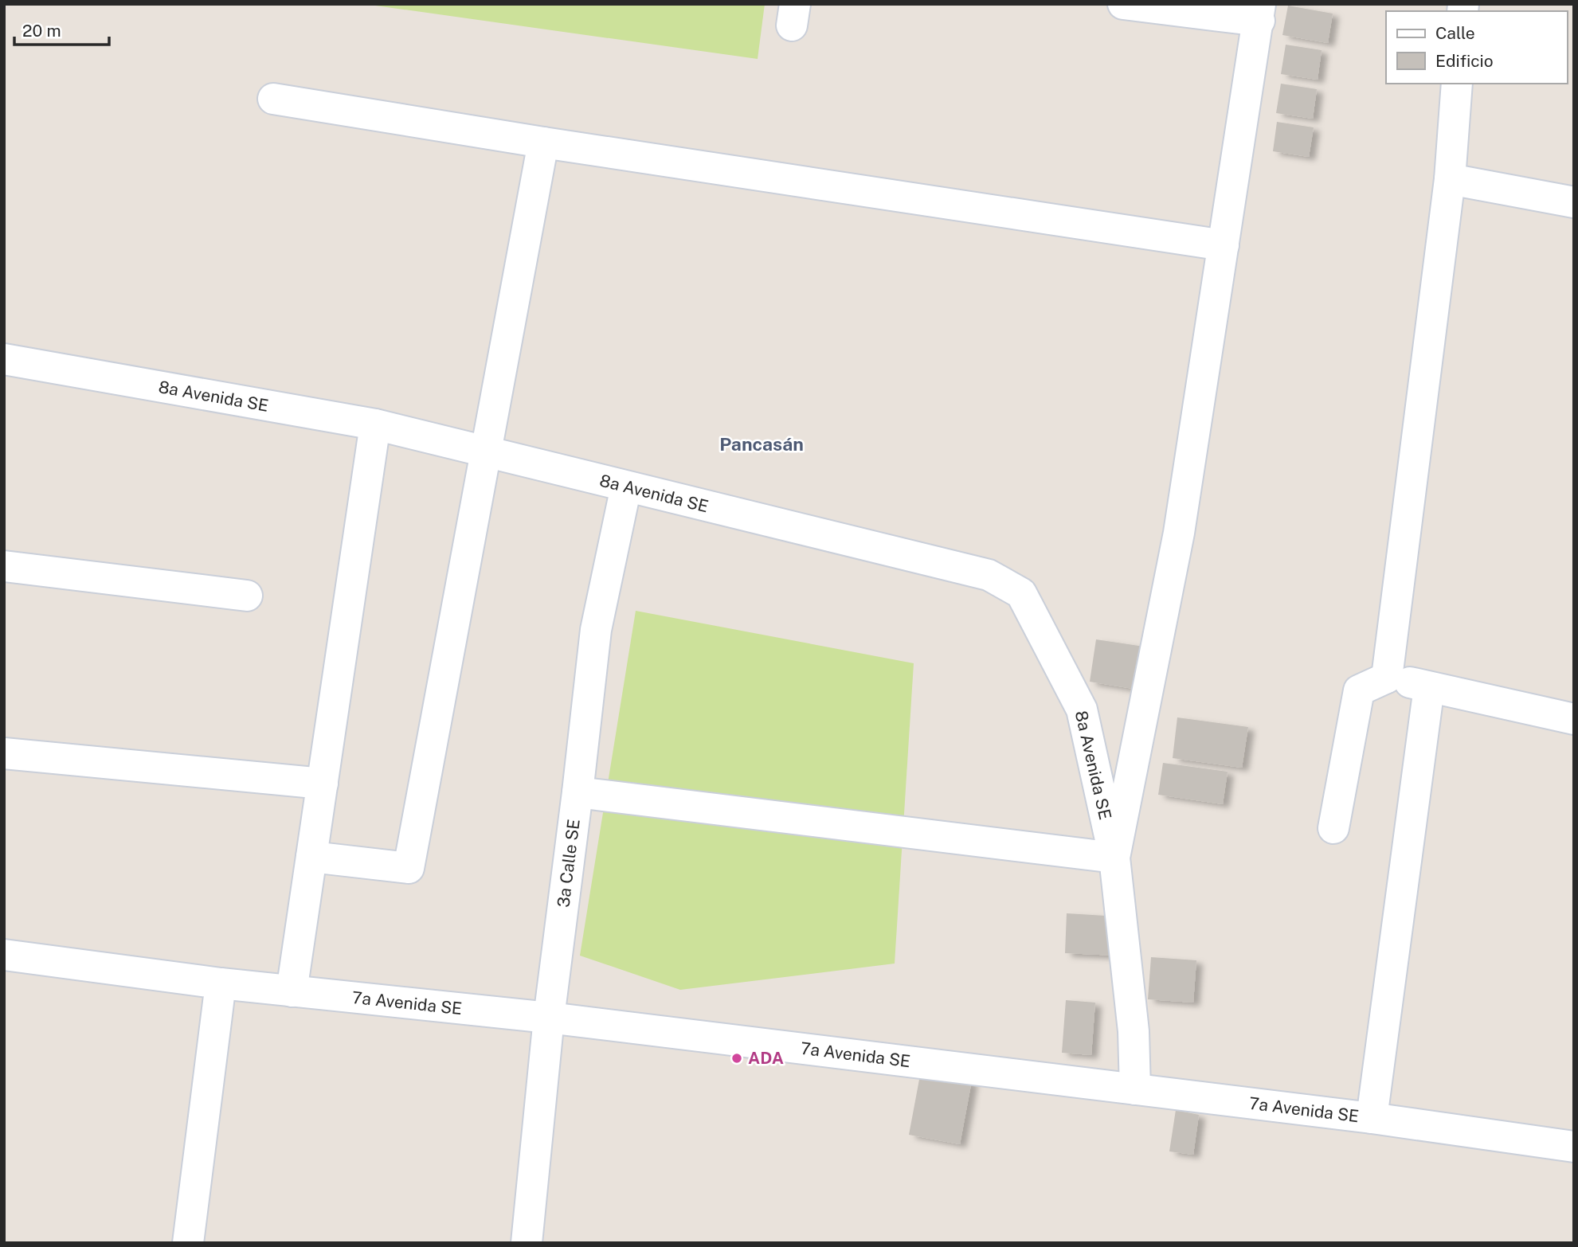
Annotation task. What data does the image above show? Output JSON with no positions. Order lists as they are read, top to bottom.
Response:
{
  "streets": {
    "street": ["8a Avenida SE", "3a Calle SE", "7a Avenida SE"]
  },
  "crossings": [
    ["8a Avenida SE", "3a Calle SE"],
    ["3a Calle SE", "7a Avenida SE"]
  ],
  "districts": ["Pancasán"],
  "places": ["ADA"],
  "legend": ["Calle", "Edificio"],
  "scale_bar": "20 m"
}
